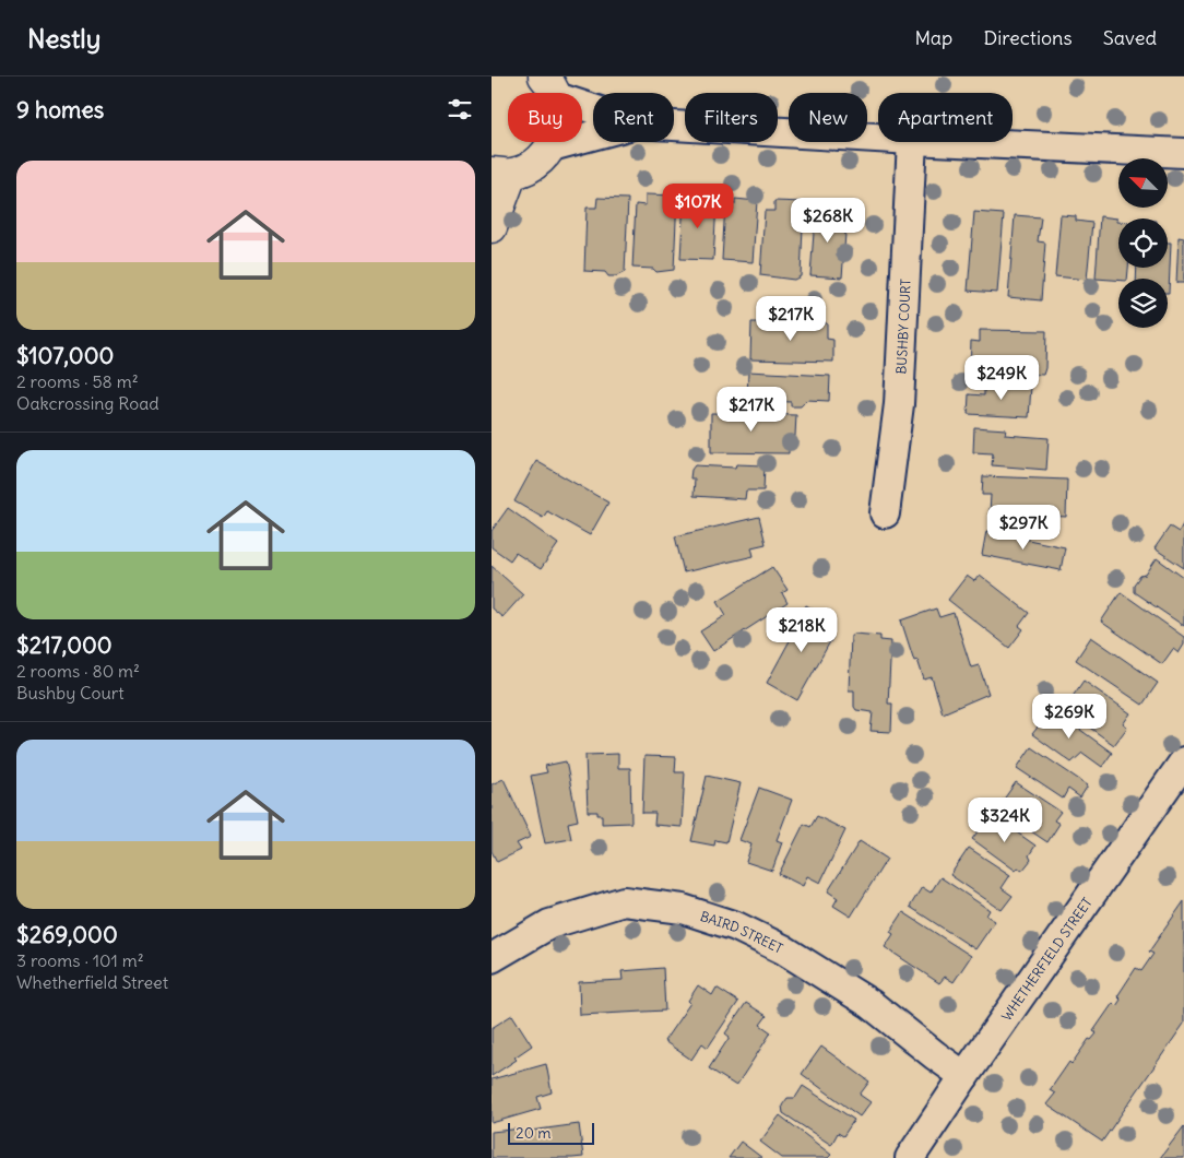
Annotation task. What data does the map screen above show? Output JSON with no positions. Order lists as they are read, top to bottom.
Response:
{
  "streets": {
    "street": ["BUSHBY COURT", "BAIRD STREET", "WHETHERFIELD STREET"]
  },
  "crossings": [
    ["BAIRD STREET", "WHETHERFIELD STREET"]
  ],
  "scale_bar": "20 m",
  "north": "top left",
  "page": {
    "header": "Nestly",
    "nav": ["Map", "Directions", "Saved"],
    "heading": "9 homes",
    "chip": [
      "Buy",
      "Rent",
      "Filters",
      "New",
      "Apartment"
    ],
    "list": [
      {
        "name": "$107,000",
        "note": "2 rooms · 58 m² · Oakcrossing Road"
      },
      {
        "name": "$217,000",
        "note": "2 rooms · 80 m² · Bushby Court"
      },
      {
        "name": "$269,000",
        "note": "3 rooms · 101 m² · Whetherfield Street"
      }
    ],
    "price": [
      "$107K",
      "$268K",
      "$217K",
      "$249K",
      "$217K",
      "$297K",
      "$218K",
      "$269K",
      "$324K"
    ],
    "scale": "20 m"
  }
}
